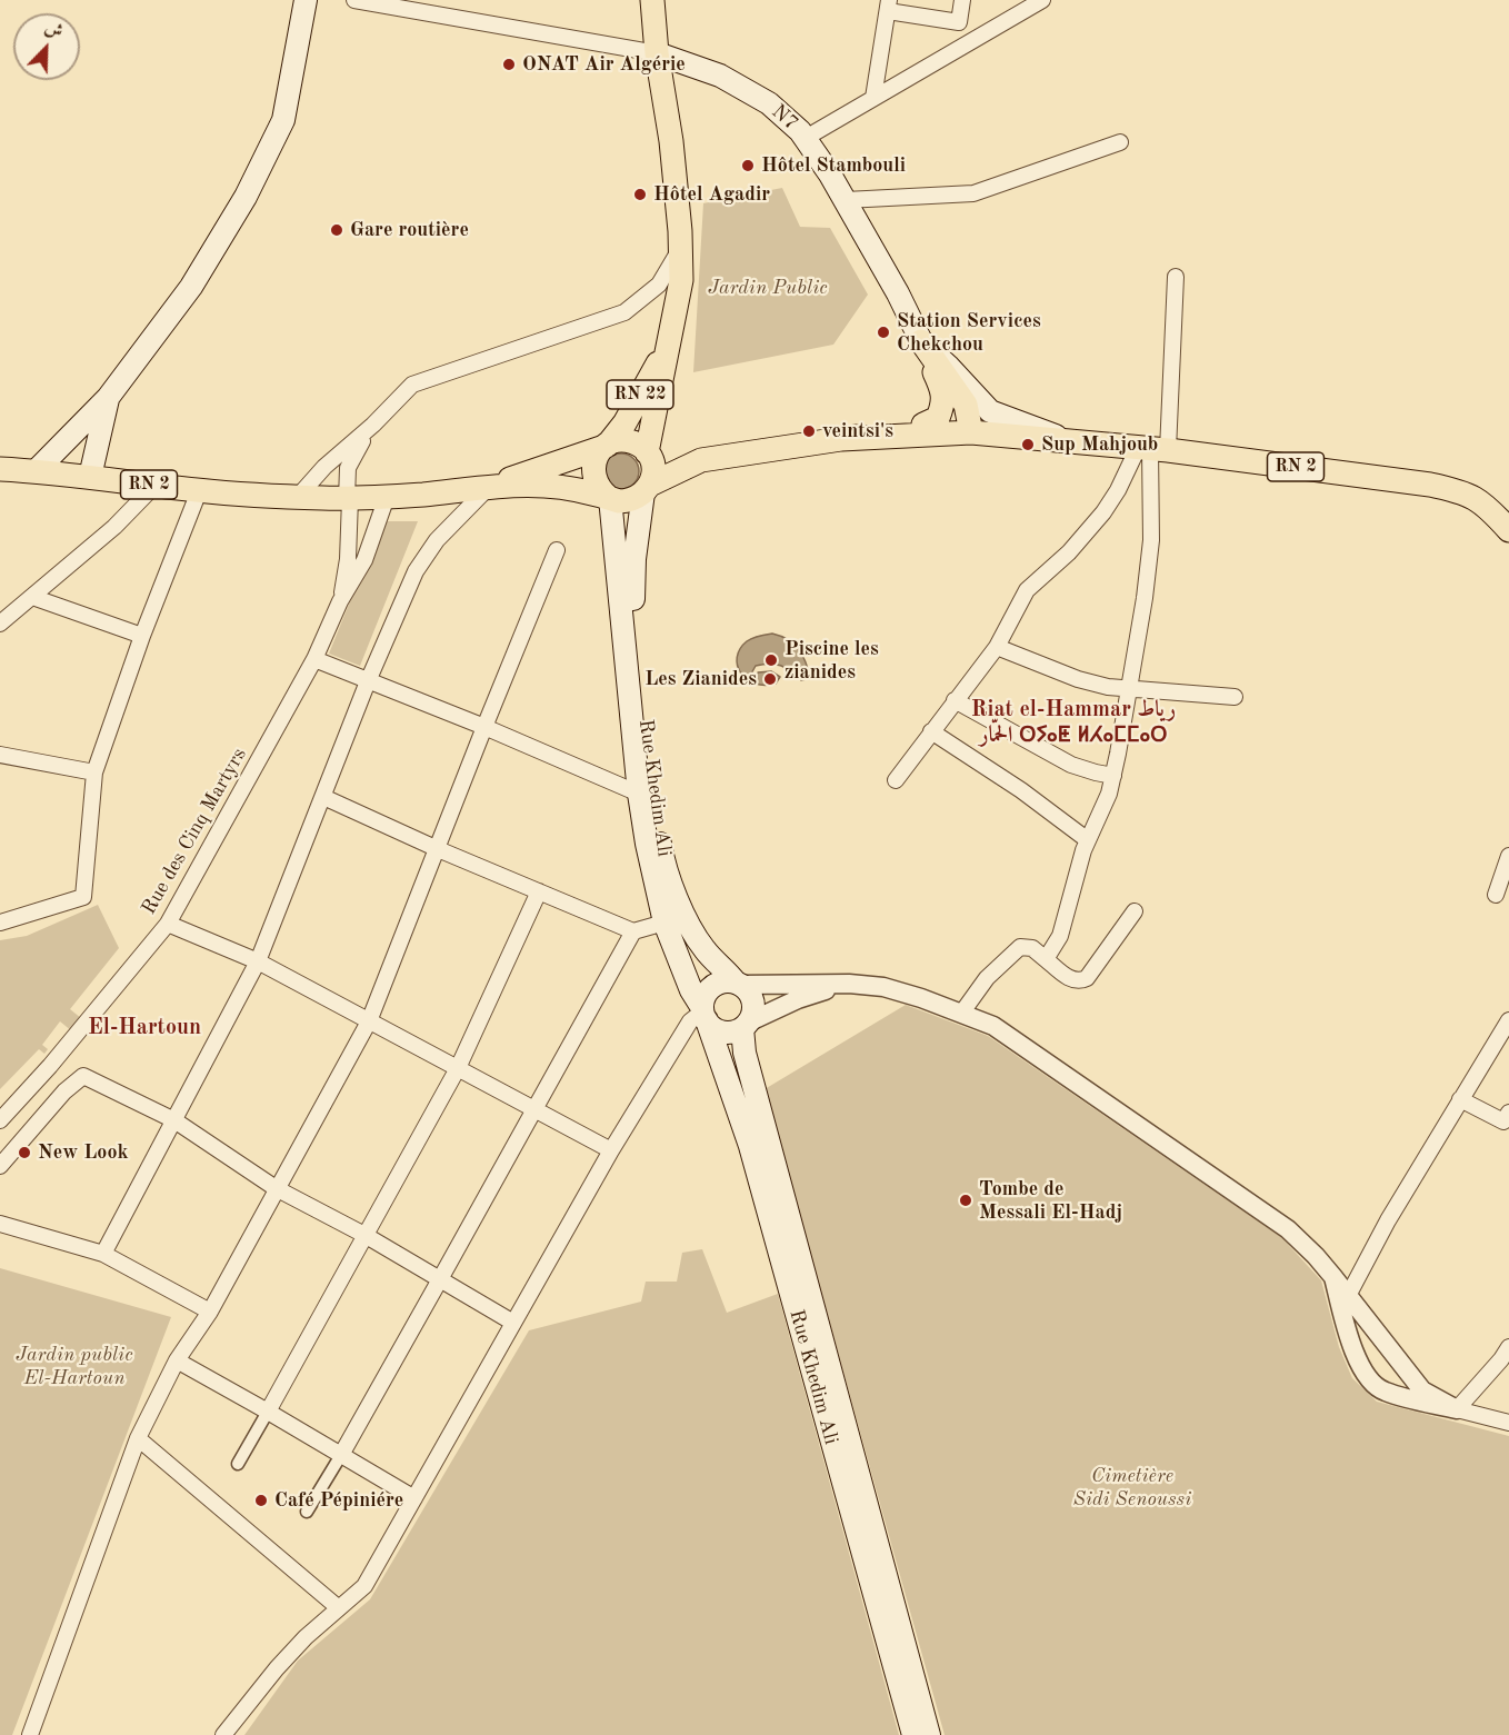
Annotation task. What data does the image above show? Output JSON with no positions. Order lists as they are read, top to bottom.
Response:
{
  "streets": {
    "main road": [
      "N7",
      "RN 22",
      "RN 2",
      "Rue Khedim Ali"
    ],
    "street": ["Rue des Cinq Martyrs"]
  },
  "crossings": [
    ["N7", "RN 22"],
    ["RN 22", "RN 2"],
    ["RN 22", "Rue Khedim Ali"],
    ["RN 2", "Rue Khedim Ali"]
  ],
  "districts": ["Riat el-Hammar رياط الحمّار ⵔⵢⴰⵟ ⵍⵃⴰⵎⵎⴰⵔ", "El-Hartoun"],
  "parks": ["Jardin Public", "Jardin public El-Hartoun", "Cimetière Sidi Senoussi"],
  "places": [
    "ONAT Air Algérie",
    "Hôtel Stambouli",
    "Hôtel Agadir",
    "Gare routière",
    "Station Services Chekchou",
    "veintsi's",
    "Sup Mahjoub",
    "Piscine les zianides",
    "Les Zianides",
    "New Look",
    "Tombe de Messali El-Hadj",
    "Café Pépiniére"
  ],
  "north": "top right"
}
